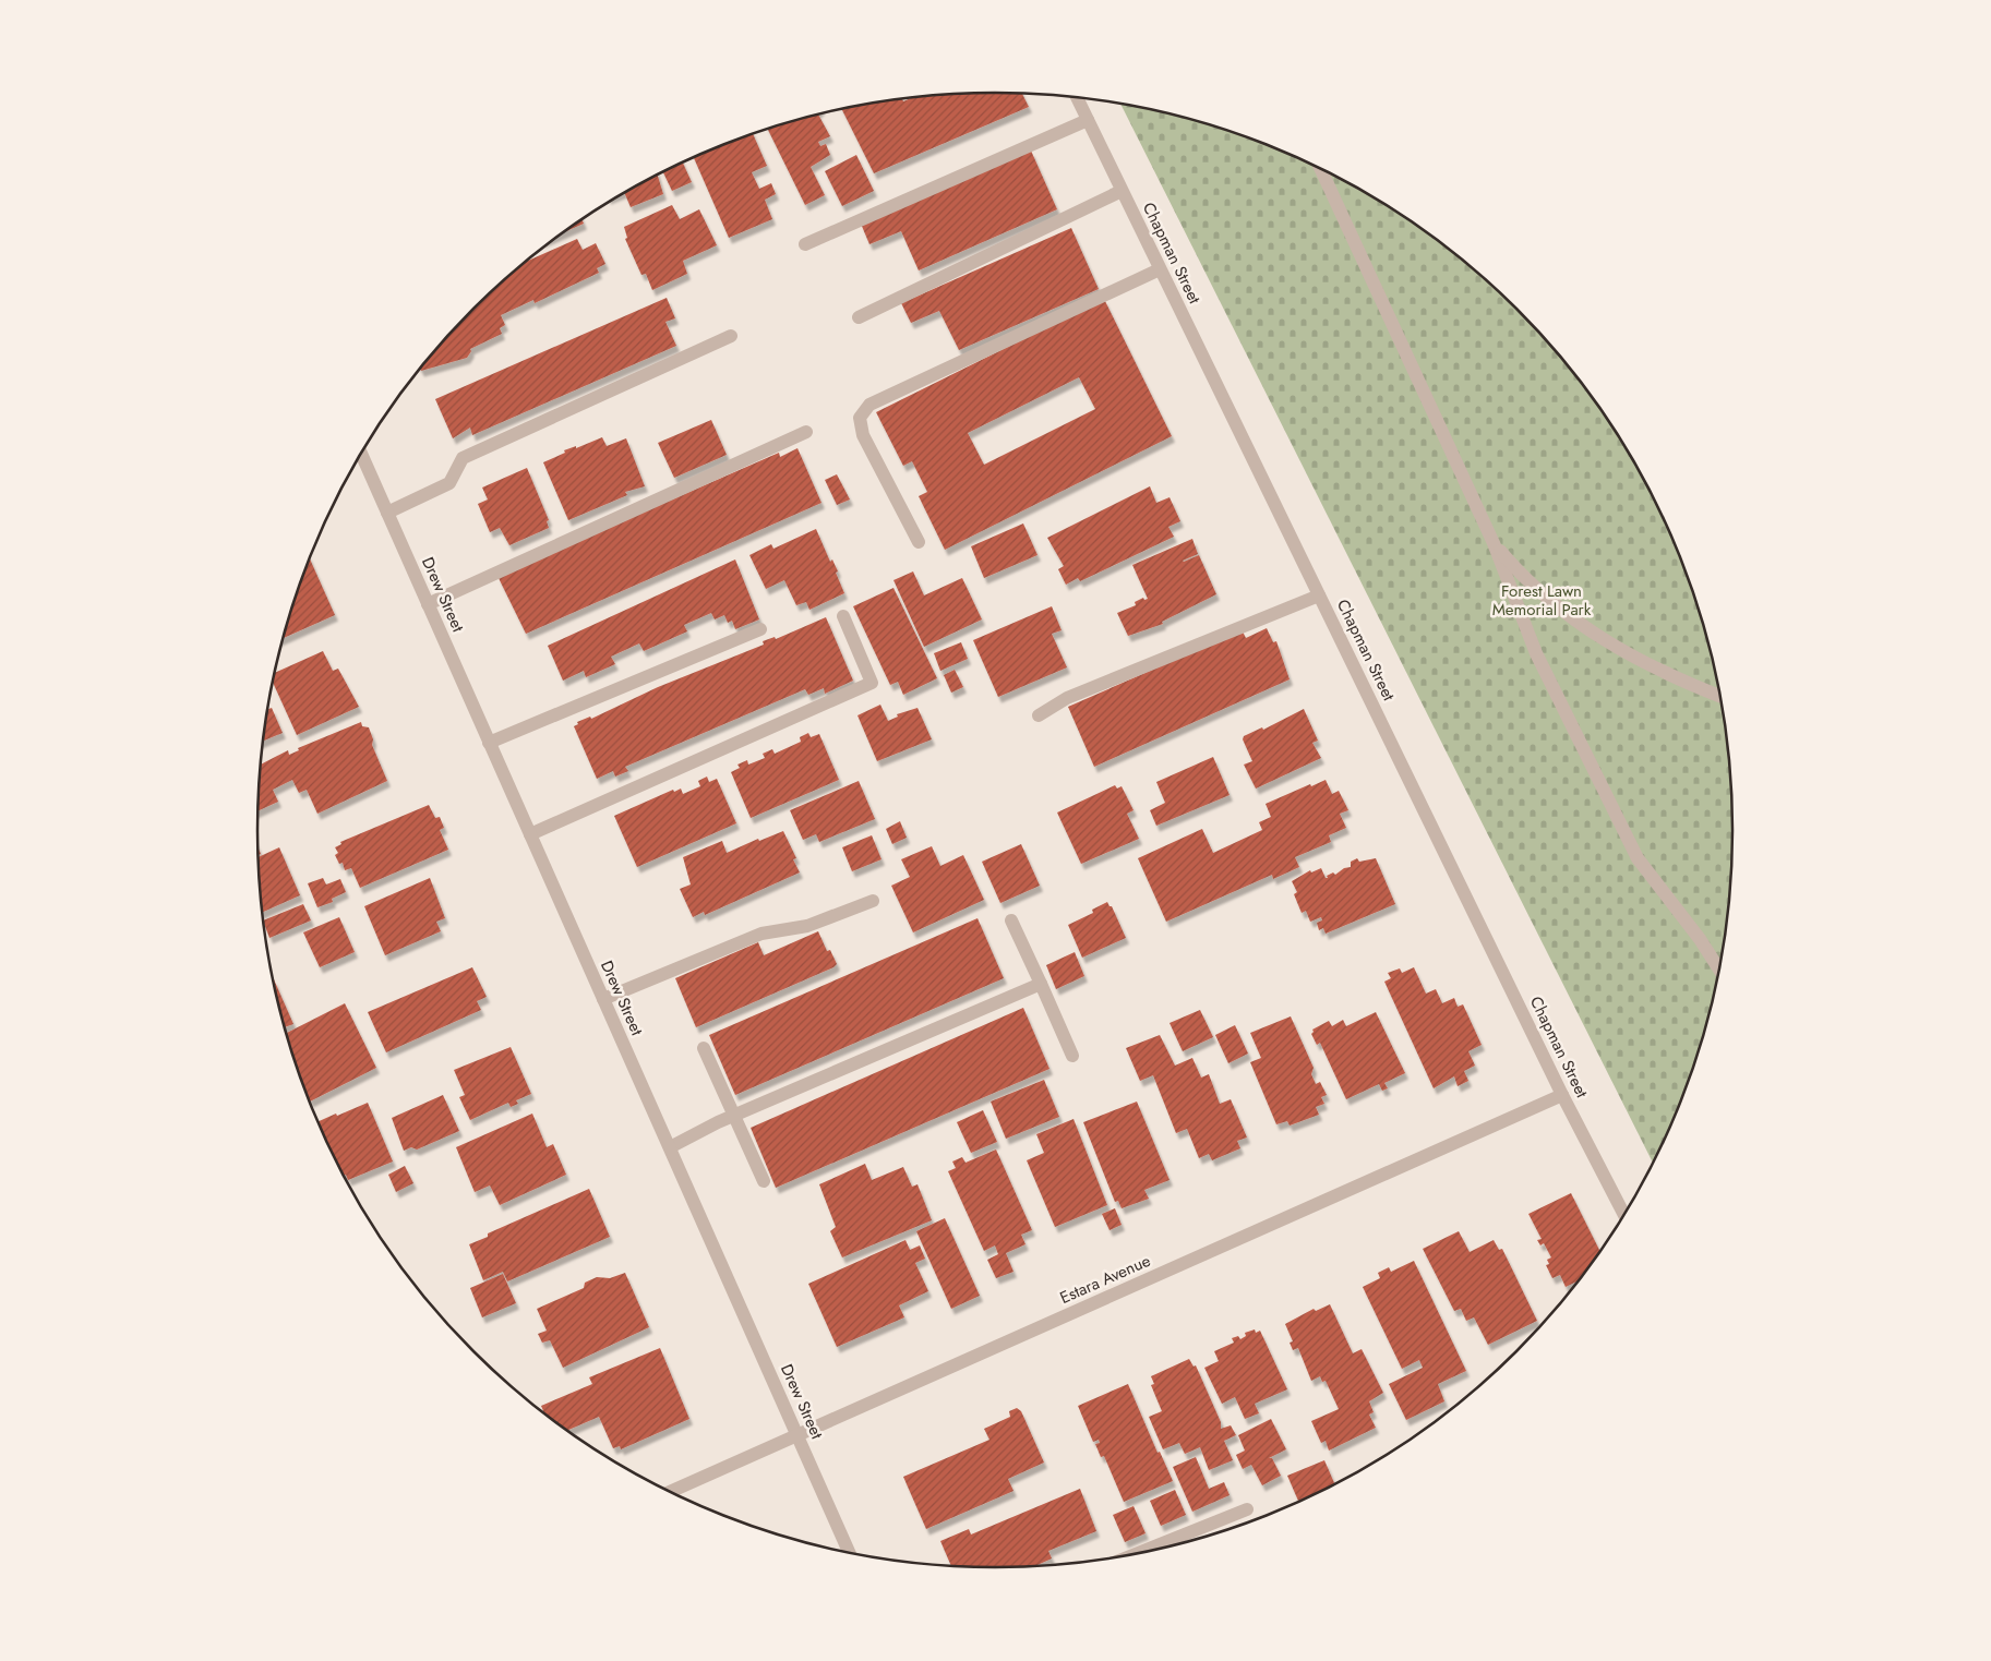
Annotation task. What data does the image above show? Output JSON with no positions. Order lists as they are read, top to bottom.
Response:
{
  "streets": {
    "street": ["Chapman Street", "Drew Street", "Estara Avenue"]
  },
  "crossings": [
    ["Chapman Street", "Estara Avenue"],
    ["Drew Street", "Estara Avenue"]
  ],
  "parks": ["Forest Lawn Memorial Park"]
}
